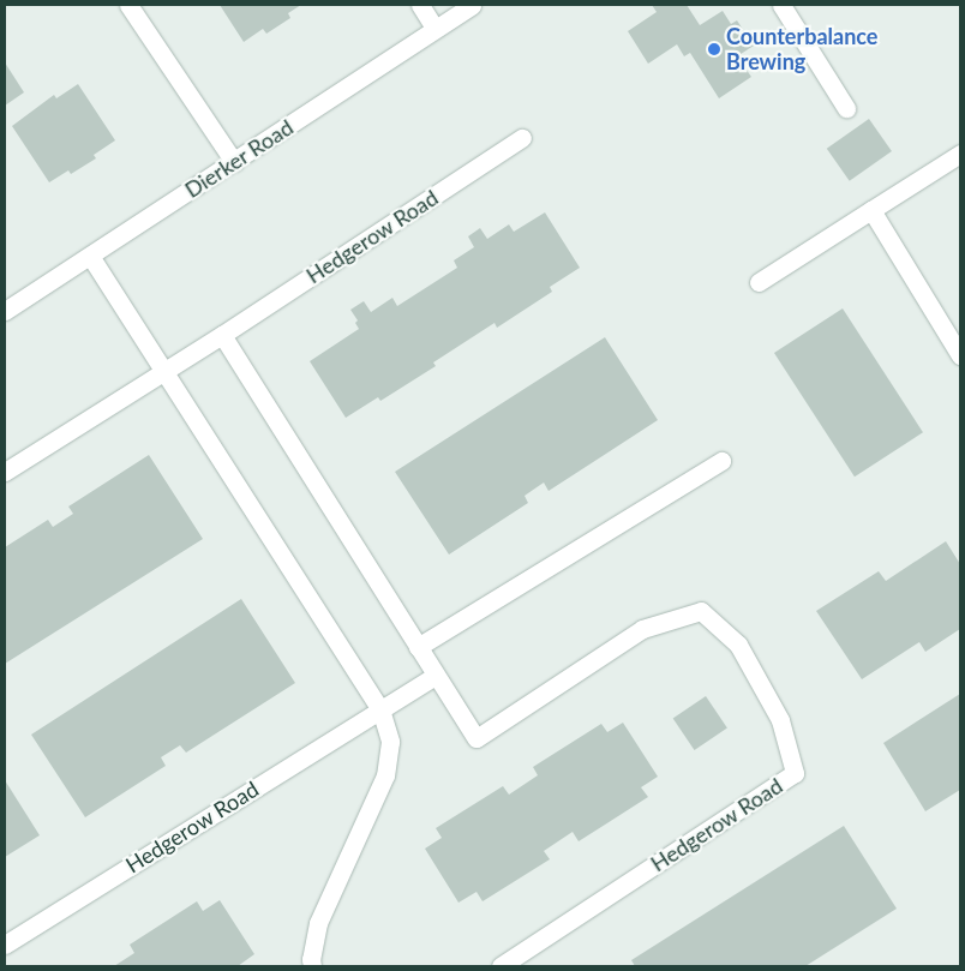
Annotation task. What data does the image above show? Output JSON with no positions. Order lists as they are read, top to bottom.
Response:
{
  "streets": {
    "street": ["Dierker Road", "Hedgerow Road"]
  },
  "places": ["Counterbalance Brewing"]
}
